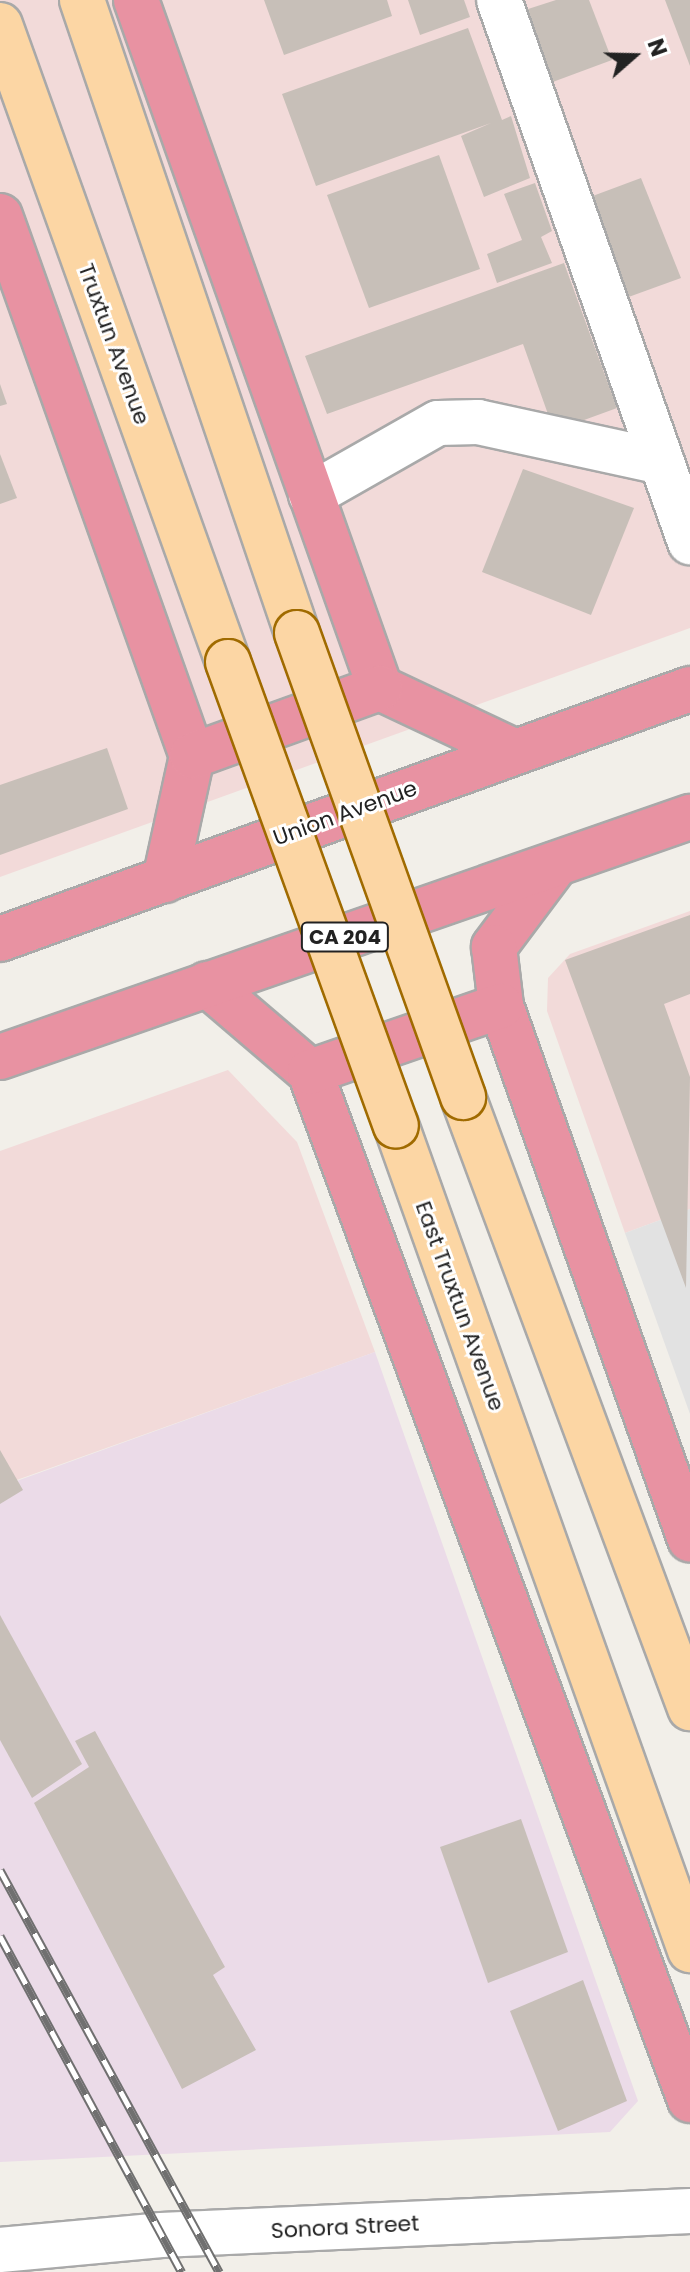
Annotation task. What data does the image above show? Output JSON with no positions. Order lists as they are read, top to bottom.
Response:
{
  "streets": {
    "highway": ["Union Avenue", "CA 204"],
    "main road": ["Truxtun Avenue", "East Truxtun Avenue"],
    "street": ["Sonora Street"]
  },
  "crossings": [
    ["Truxtun Avenue", "East Truxtun Avenue"]
  ],
  "north": "right"
}
